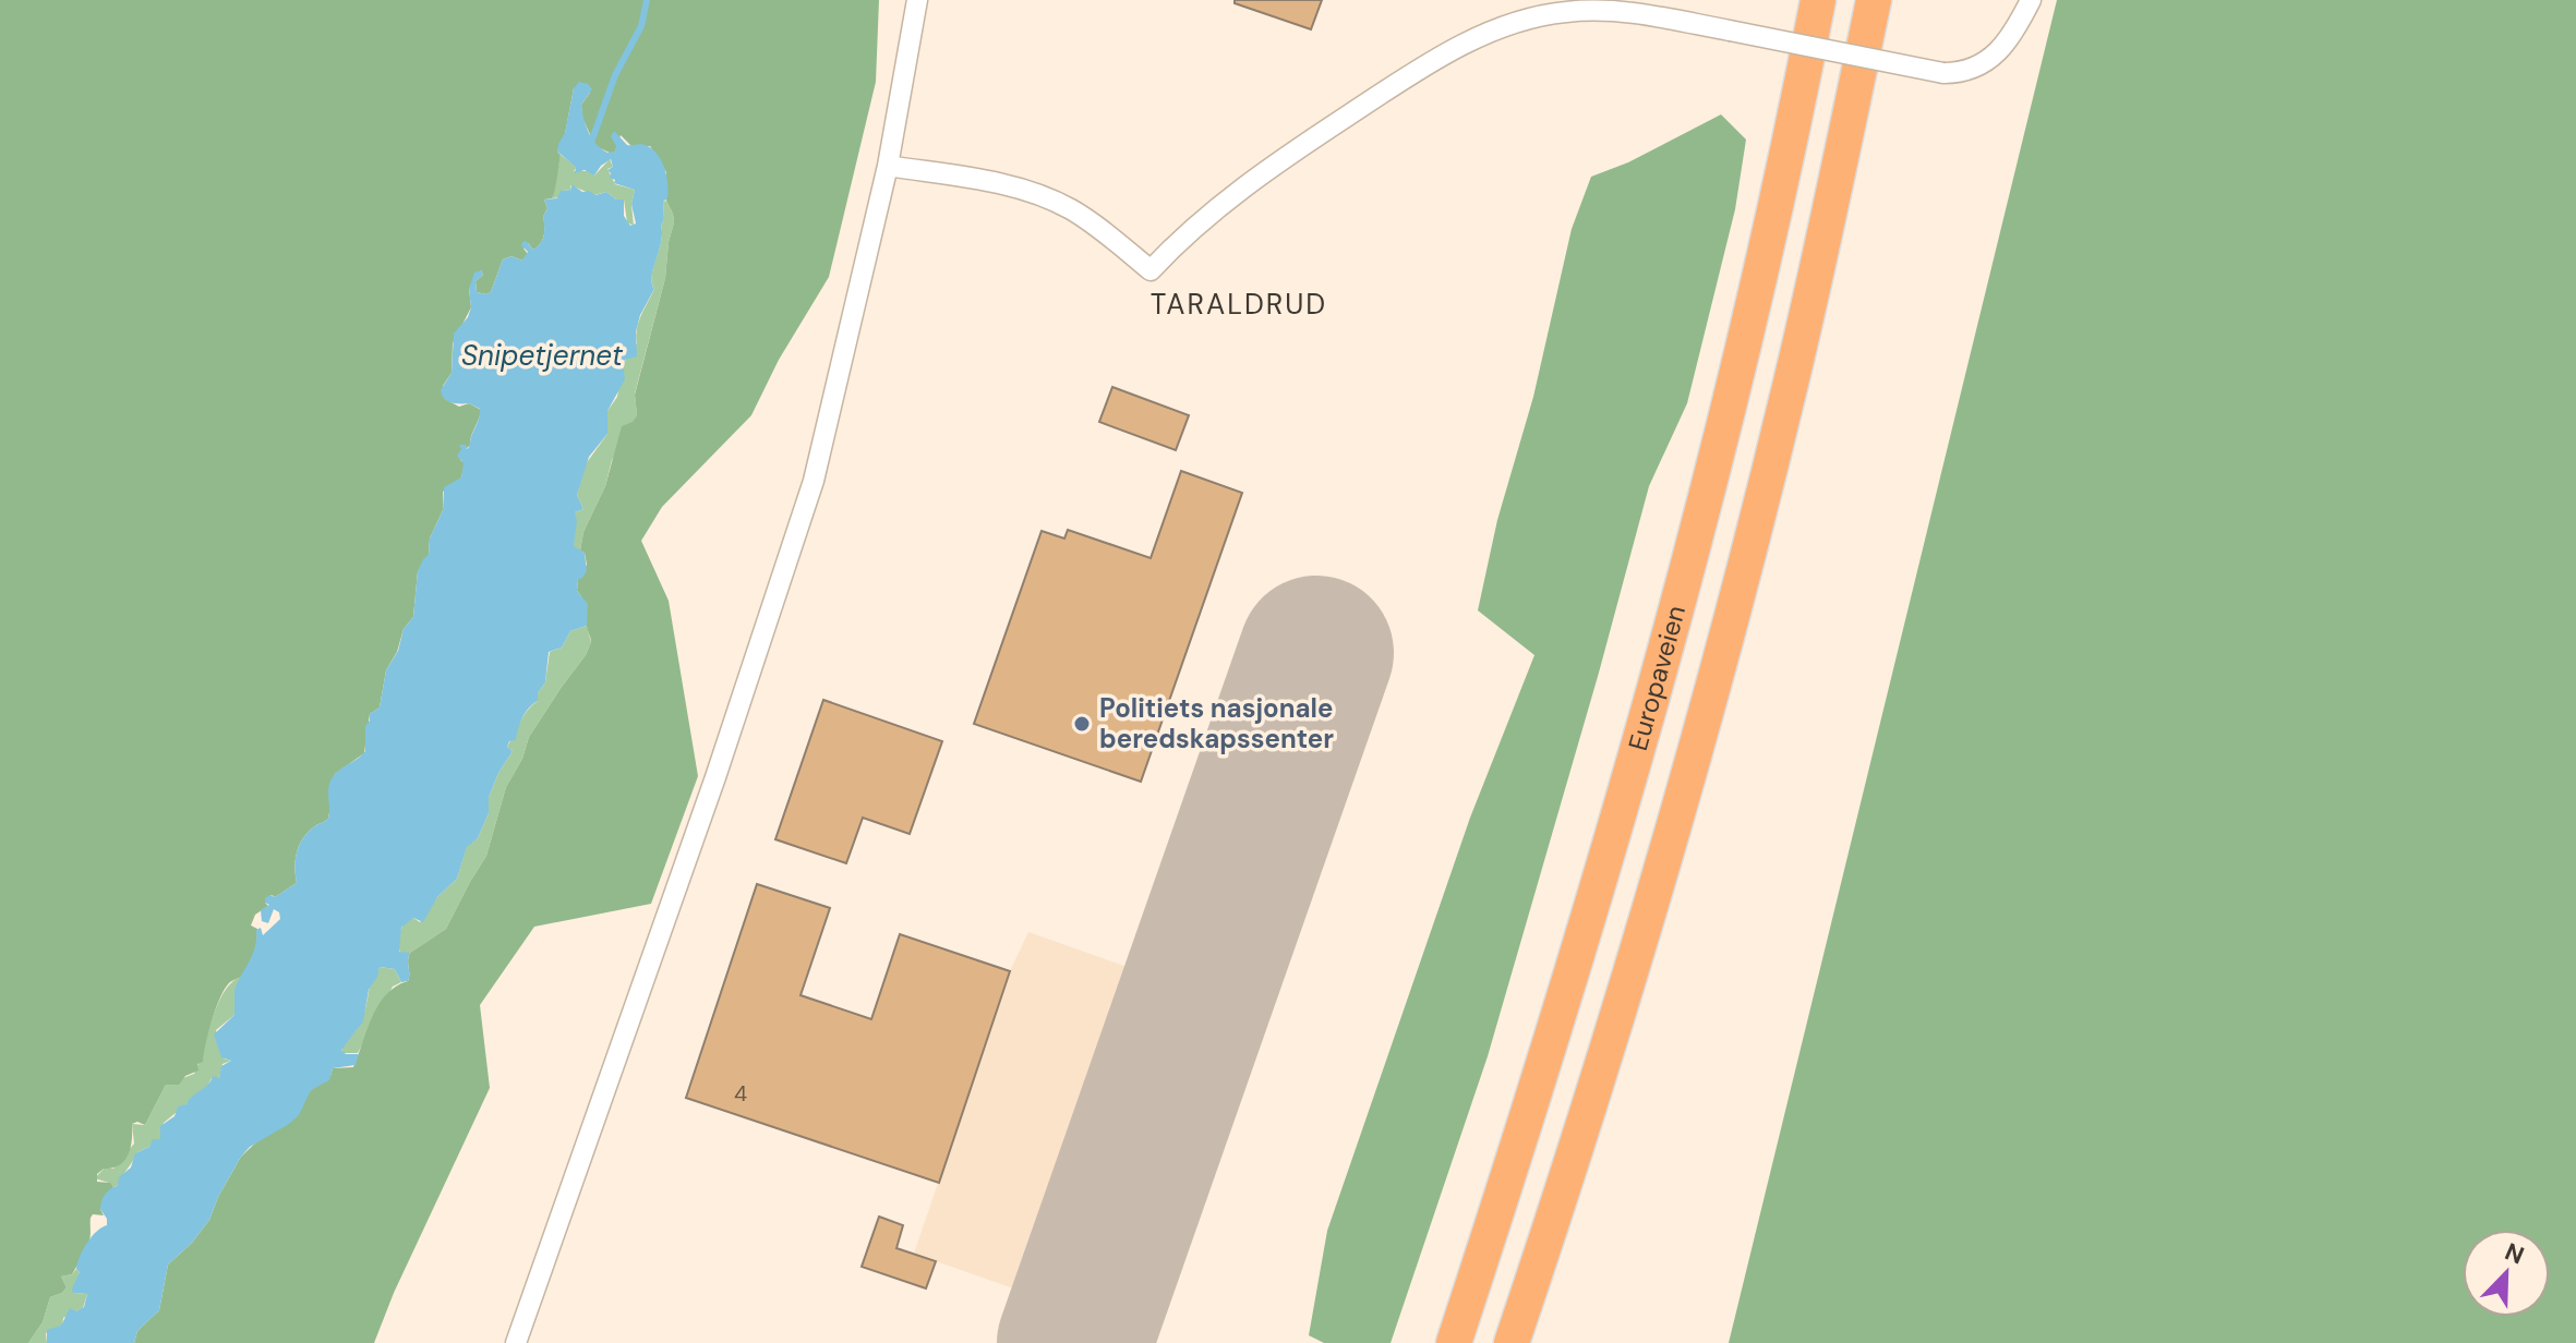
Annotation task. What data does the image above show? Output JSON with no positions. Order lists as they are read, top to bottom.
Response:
{
  "streets": {
    "highway": ["Europaveien"]
  },
  "districts": ["TARALDRUD"],
  "water": ["Snipetjernet"],
  "places": ["Politiets nasjonale beredskapssenter"],
  "house_numbers": ["4"],
  "north": "top right"
}
